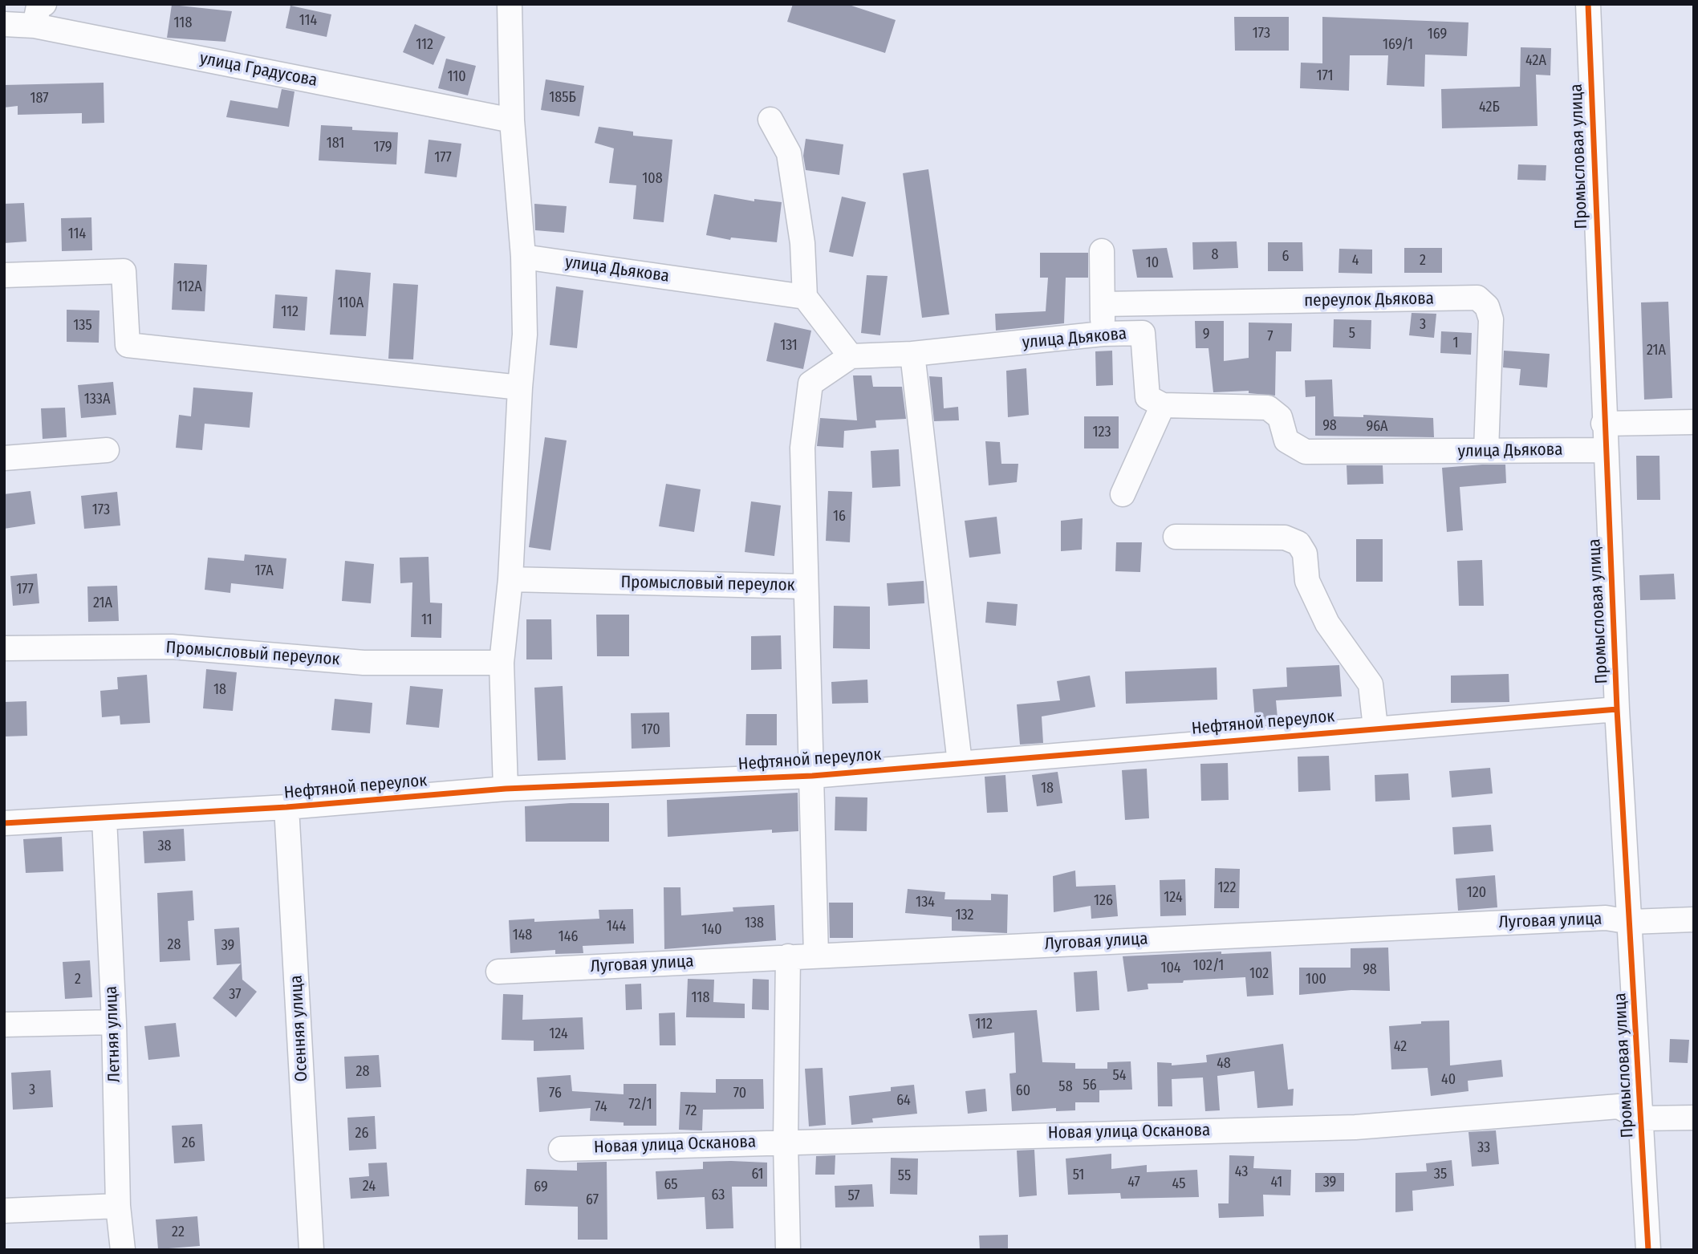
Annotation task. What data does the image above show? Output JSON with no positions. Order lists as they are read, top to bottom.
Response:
{
  "streets": {
    "street": [
      "улица Градусова",
      "Промысловая улица",
      "улица Дьякова",
      "переулок Дьякова",
      "Промысловый переулок",
      "Нефтяной переулок",
      "Луговая улица",
      "Осенняя улица",
      "Летняя улица",
      "Новая улица Осканова"
    ]
  },
  "crossings": [
    ["Промысловая улица", "улица Дьякова"],
    ["Промысловая улица", "Нефтяной переулок"],
    ["Промысловая улица", "Луговая улица"],
    ["Промысловая улица", "Новая улица Осканова"],
    ["улица Дьякова", "переулок Дьякова"],
    ["Нефтяной переулок", "Осенняя улица"],
    ["Нефтяной переулок", "Летняя улица"]
  ],
  "house_numbers": [
    "114",
    "118",
    "173",
    "169",
    "112",
    "169/1",
    "42А",
    "171",
    "110",
    "185Б",
    "187",
    "42Б",
    "181",
    "179",
    "177",
    "108",
    "114",
    "8",
    "6",
    "4",
    "2",
    "10",
    "112А",
    "110А",
    "112",
    "3",
    "135",
    "5",
    "9",
    "7",
    "1",
    "131",
    "21А",
    "133А",
    "98",
    "96А",
    "123",
    "173",
    "16",
    "17А",
    "177",
    "21А",
    "11",
    "18",
    "170",
    "18",
    "38",
    "122",
    "120",
    "124",
    "126",
    "134",
    "132",
    "138",
    "144",
    "140",
    "148",
    "146",
    "28",
    "39",
    "102/1",
    "104",
    "98",
    "102",
    "2",
    "100",
    "37",
    "118",
    "112",
    "124",
    "42",
    "48",
    "28",
    "54",
    "40",
    "56",
    "58",
    "3",
    "60",
    "76",
    "70",
    "64",
    "72/1",
    "74",
    "72",
    "26",
    "26",
    "33",
    "43",
    "61",
    "35",
    "51",
    "55",
    "47",
    "41",
    "39",
    "45",
    "65",
    "24",
    "69",
    "63",
    "57",
    "67",
    "22"
  ]
}
